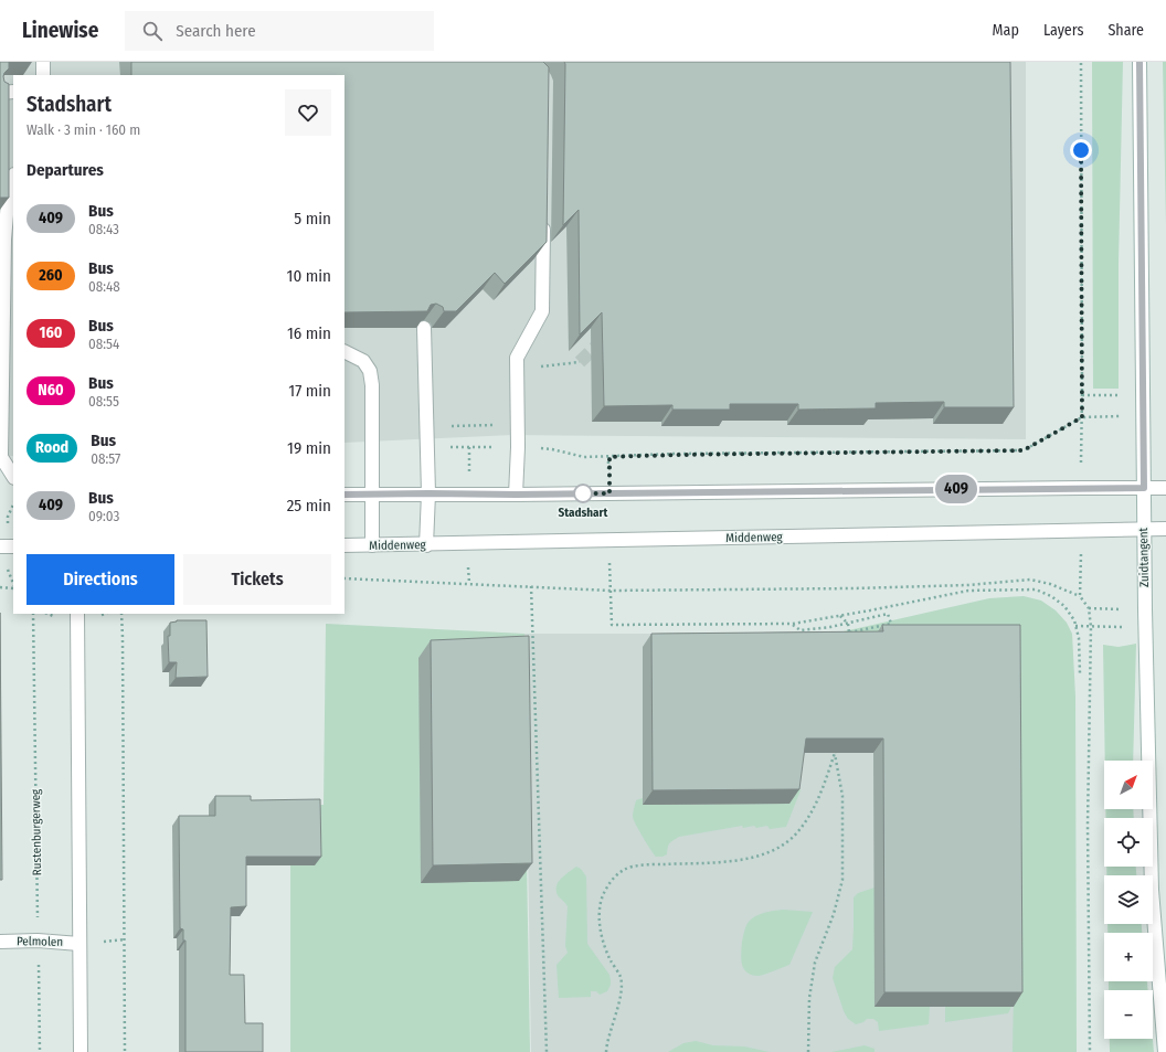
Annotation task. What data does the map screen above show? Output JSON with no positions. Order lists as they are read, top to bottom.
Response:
{
  "streets": {
    "street": ["Middenweg", "Zuidtangent", "Pelmolen"],
    "path": ["Rustenburgerweg"]
  },
  "crossings": [
    ["Middenweg", "Zuidtangent"],
    ["Rustenburgerweg", "Pelmolen"]
  ],
  "places": ["Stadshart"],
  "lines": ["bus line 409"],
  "north": "top right",
  "page": {
    "header": "Linewise",
    "search": "Search here",
    "nav": ["Map", "Layers", "Share"],
    "on_map": "409",
    "heading": [
      ["Stadshart", "Walk · 3 min · 160 m"],
      "Departures"
    ],
    "list": [
      {
        "mark": "409",
        "name": "Bus",
        "note": "08:43",
        "value": "5 min"
      },
      {
        "mark": "260",
        "name": "Bus",
        "note": "08:48",
        "value": "10 min"
      },
      {
        "mark": "160",
        "name": "Bus",
        "note": "08:54",
        "value": "16 min"
      },
      {
        "mark": "N60",
        "name": "Bus",
        "note": "08:55",
        "value": "17 min"
      },
      {
        "mark": "Rood",
        "name": "Bus",
        "note": "08:57",
        "value": "19 min"
      },
      {
        "mark": "409",
        "name": "Bus",
        "note": "09:03",
        "value": "25 min"
      }
    ],
    "buttons": ["Directions", "Tickets"],
    "map_buttons": ["+", "−"]
  }
}
